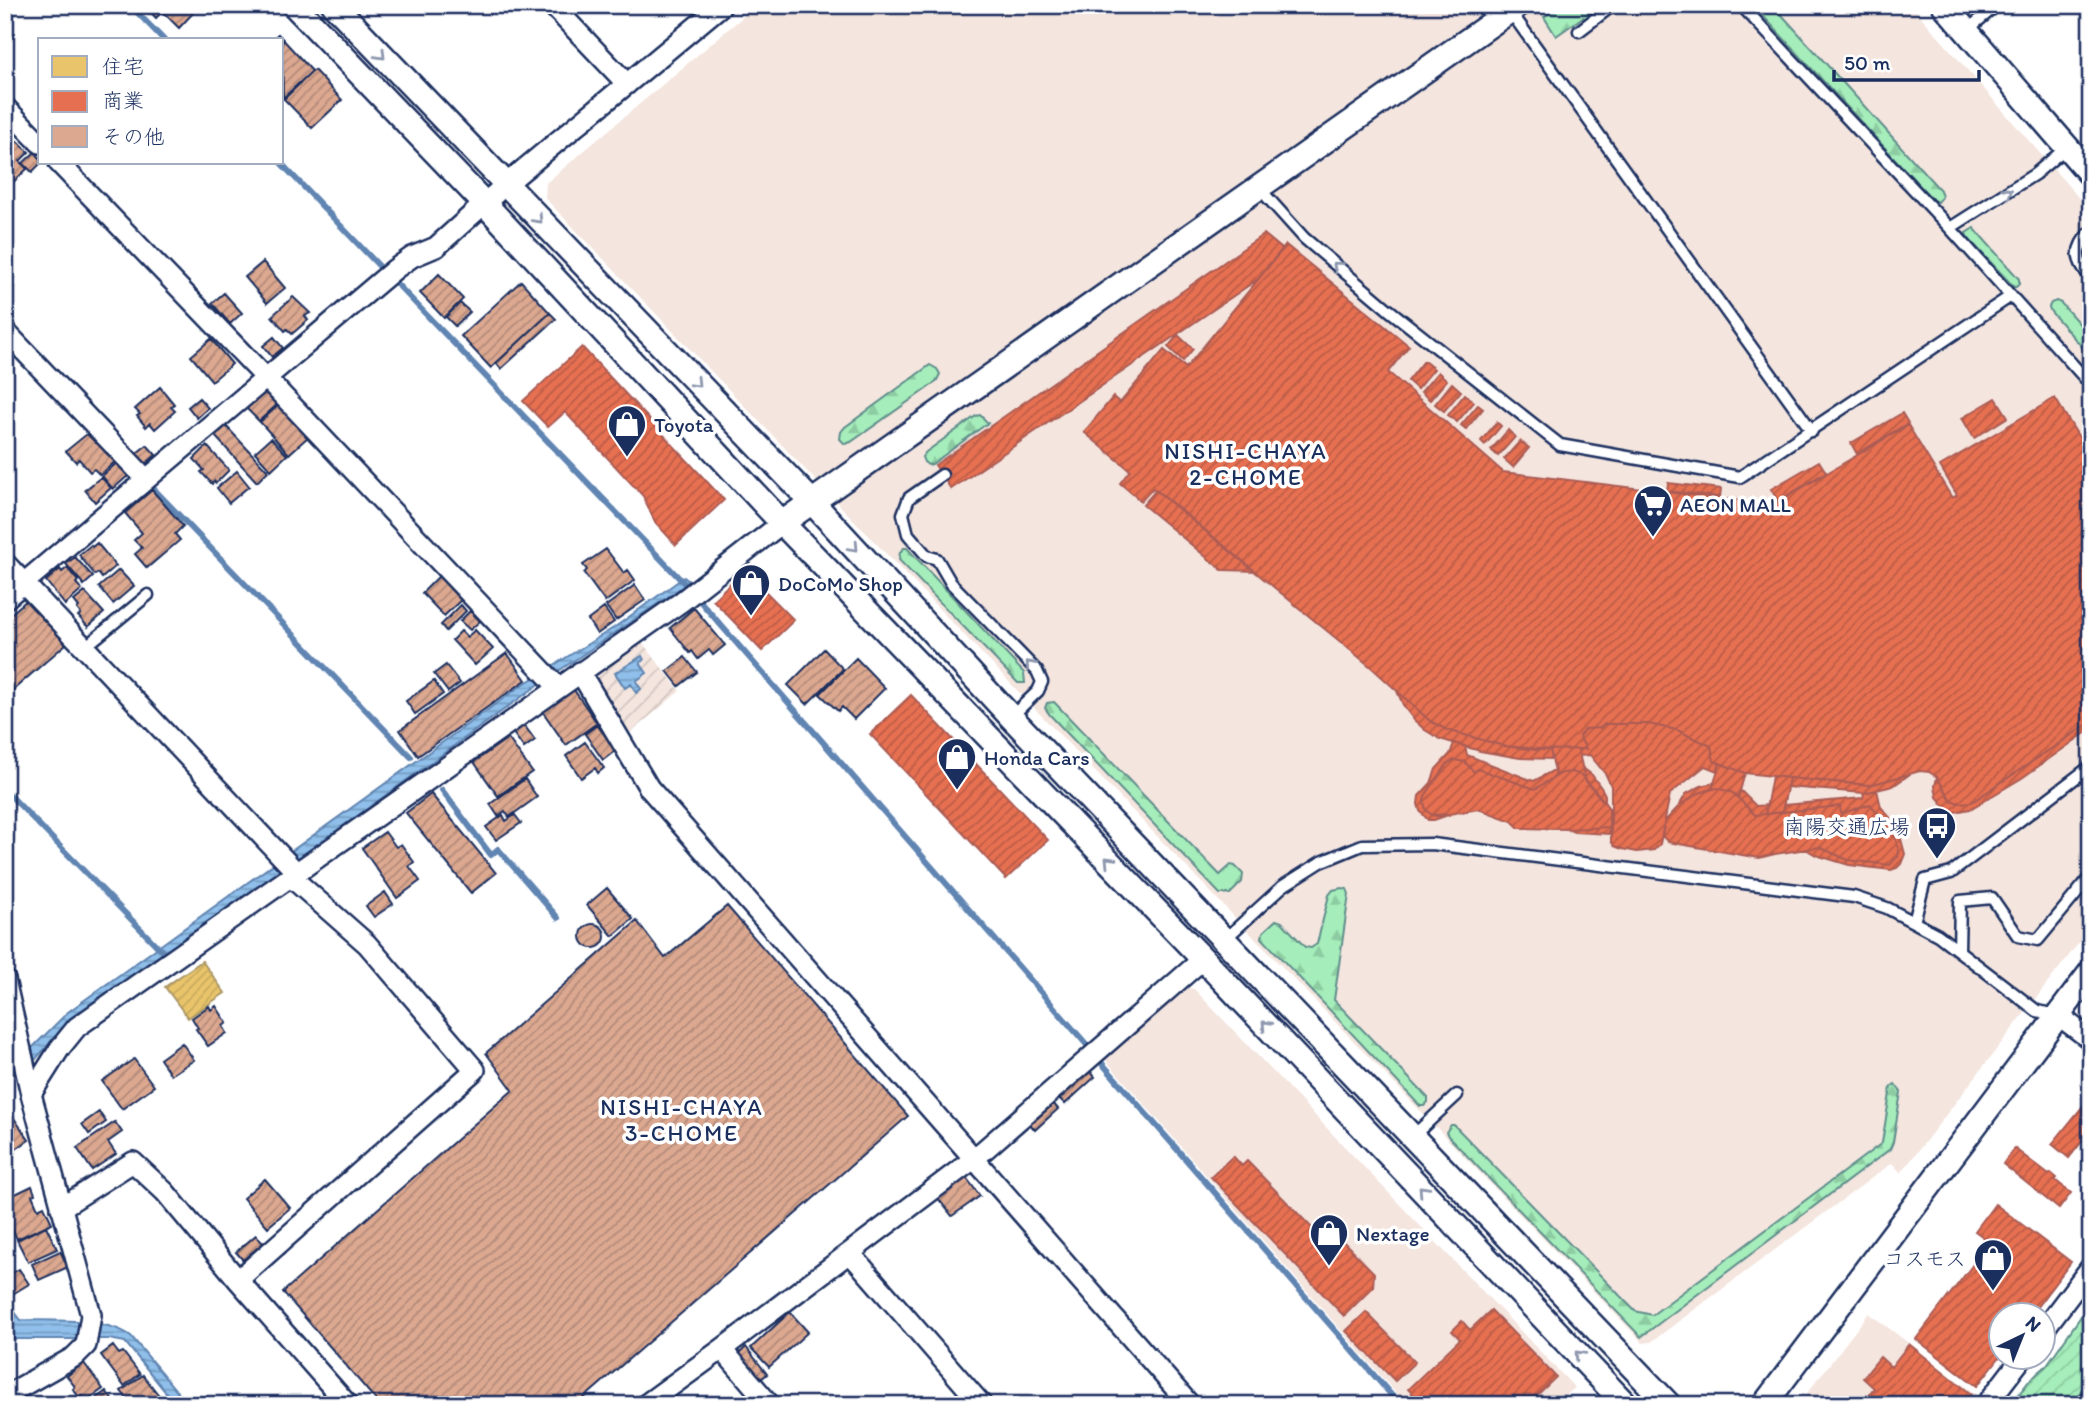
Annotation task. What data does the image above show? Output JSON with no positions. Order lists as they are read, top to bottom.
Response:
{
  "districts": ["NISHI-CHAYA 2-CHOME", "NISHI-CHAYA 3-CHOME"],
  "places": {
    "shop": [
      "Toyota",
      "DoCoMo Shop",
      "Honda Cars",
      "Nextage",
      "コスモス"
    ],
    "supermarket": ["AEON MALL"],
    "bus stop": ["南陽交通広場"]
  },
  "legend": ["住宅", "商業", "その他"],
  "scale_bar": "50 m",
  "north": "top right"
}
